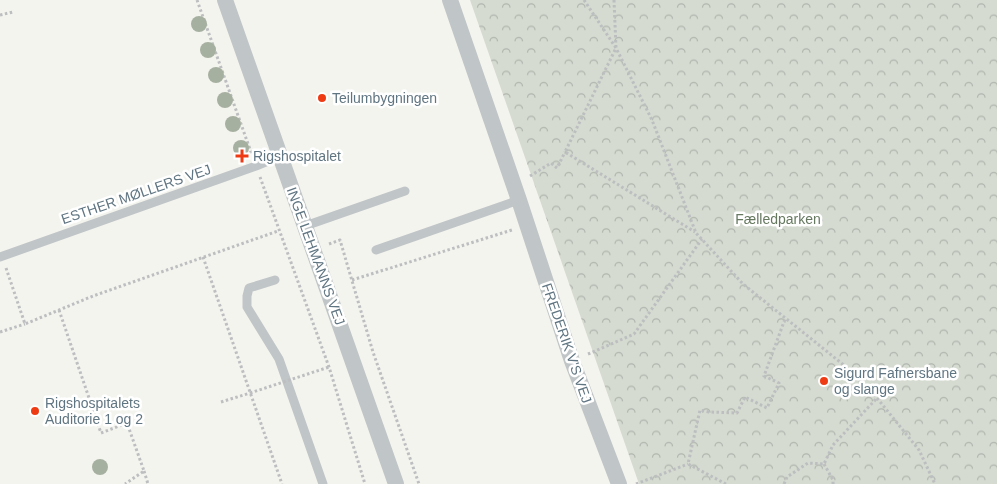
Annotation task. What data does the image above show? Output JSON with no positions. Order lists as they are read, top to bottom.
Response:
{
  "streets": {
    "street": ["INGE LEHMANNS VEJ", "FREDERIK V'S VEJ"],
    "lane": ["ESTHER MØLLERS VEJ"]
  },
  "crossings": [
    ["ESTHER MØLLERS VEJ", "INGE LEHMANNS VEJ"]
  ],
  "parks": ["Fælledparken"],
  "places": {
    "other": ["Teilumbygningen", "Sigurd Fafnersbane og slange", "Rigshospitalets Auditorie 1 og 2"],
    "health": ["Rigshospitalet"]
  }
}
